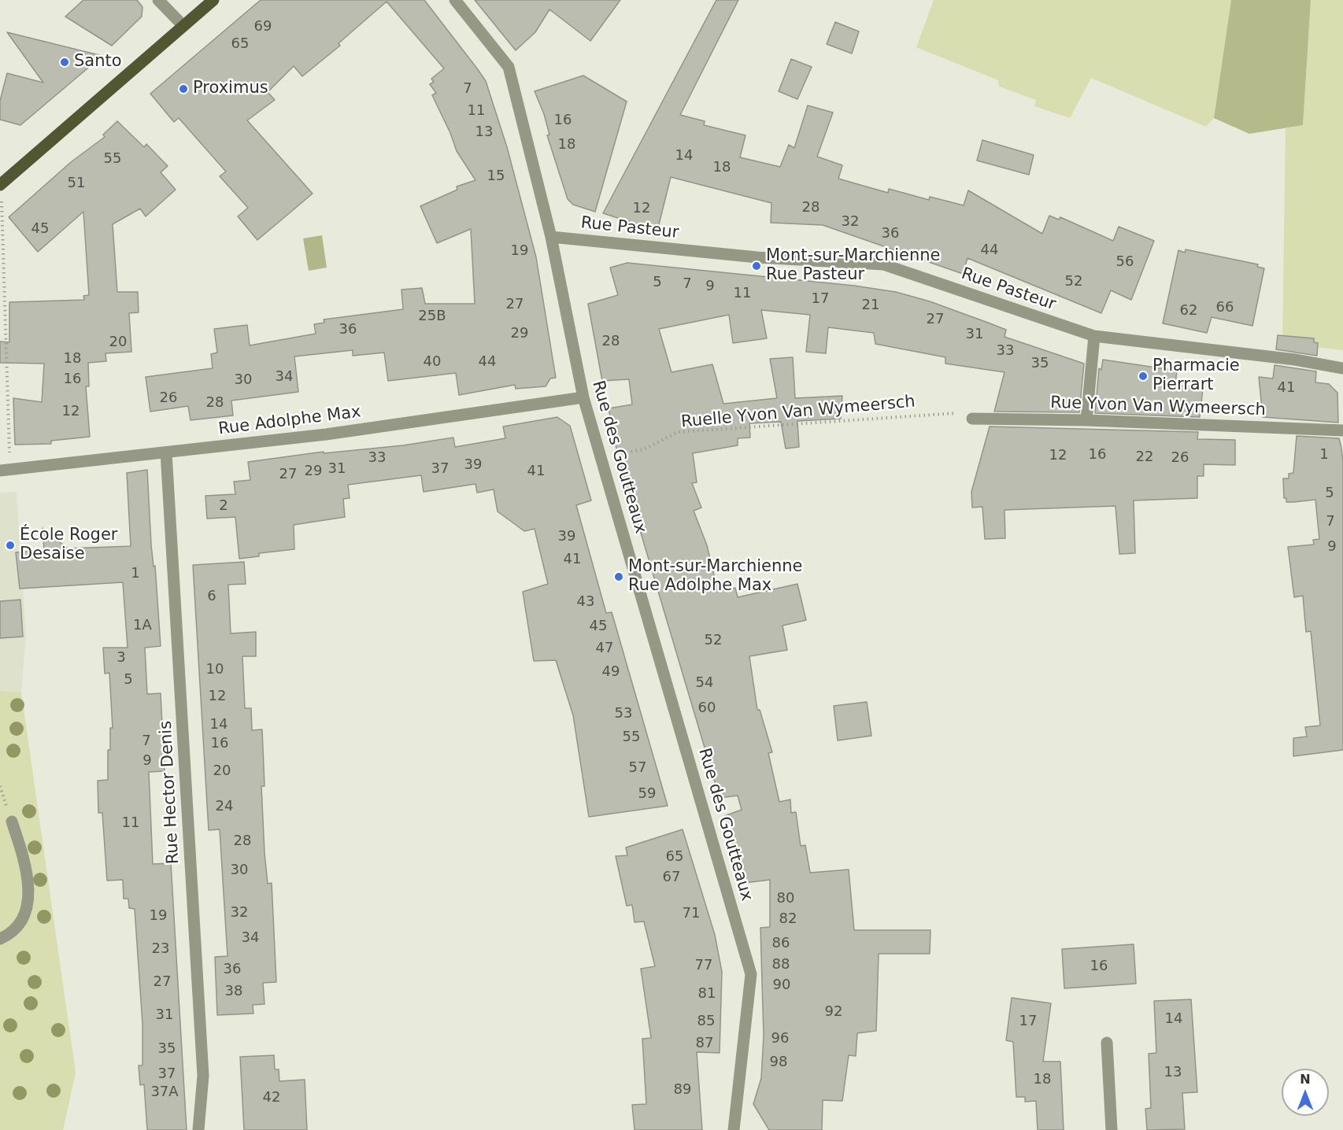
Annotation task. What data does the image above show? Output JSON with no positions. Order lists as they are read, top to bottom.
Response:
{
  "streets": {
    "street": [
      "Rue Pasteur",
      "Rue Yvon Van Wymeersch",
      "Rue Adolphe Max",
      "Rue des Goutteaux",
      "Rue Hector Denis"
    ],
    "path": ["Ruelle Yvon Van Wymeersch"]
  },
  "crossings": [
    ["Rue Pasteur", "Rue des Goutteaux"],
    ["Rue Yvon Van Wymeersch", "Ruelle Yvon Van Wymeersch"],
    ["Ruelle Yvon Van Wymeersch", "Rue des Goutteaux"],
    ["Rue Adolphe Max", "Rue des Goutteaux"],
    ["Rue Adolphe Max", "Rue Hector Denis"]
  ],
  "places": [
    "Santo",
    "Proximus",
    "Mont-sur-Marchienne Rue Pasteur",
    "Pharmacie Pierrart",
    "École Roger Desaise",
    "Mont-sur-Marchienne Rue Adolphe Max"
  ],
  "house_numbers": [
    "69",
    "65",
    "7",
    "11",
    "16",
    "13",
    "18",
    "14",
    "55",
    "18",
    "15",
    "51",
    "28",
    "12",
    "32",
    "45",
    "36",
    "44",
    "19",
    "56",
    "52",
    "5",
    "7",
    "9",
    "11",
    "17",
    "27",
    "21",
    "66",
    "62",
    "25B",
    "27",
    "36",
    "29",
    "31",
    "28",
    "20",
    "33",
    "18",
    "40",
    "44",
    "35",
    "34",
    "16",
    "30",
    "41",
    "26",
    "28",
    "12",
    "16",
    "1",
    "12",
    "22",
    "33",
    "26",
    "39",
    "31",
    "37",
    "29",
    "41",
    "27",
    "5",
    "2",
    "7",
    "39",
    "9",
    "41",
    "1",
    "6",
    "43",
    "1A",
    "45",
    "52",
    "47",
    "3",
    "10",
    "49",
    "5",
    "54",
    "12",
    "60",
    "53",
    "14",
    "55",
    "7",
    "16",
    "9",
    "57",
    "20",
    "59",
    "24",
    "11",
    "28",
    "65",
    "30",
    "67",
    "80",
    "32",
    "71",
    "19",
    "82",
    "34",
    "86",
    "23",
    "88",
    "77",
    "16",
    "36",
    "27",
    "90",
    "38",
    "81",
    "92",
    "31",
    "14",
    "85",
    "17",
    "96",
    "87",
    "35",
    "98",
    "13",
    "37",
    "18",
    "89",
    "37A",
    "42"
  ],
  "north": "top"
}
